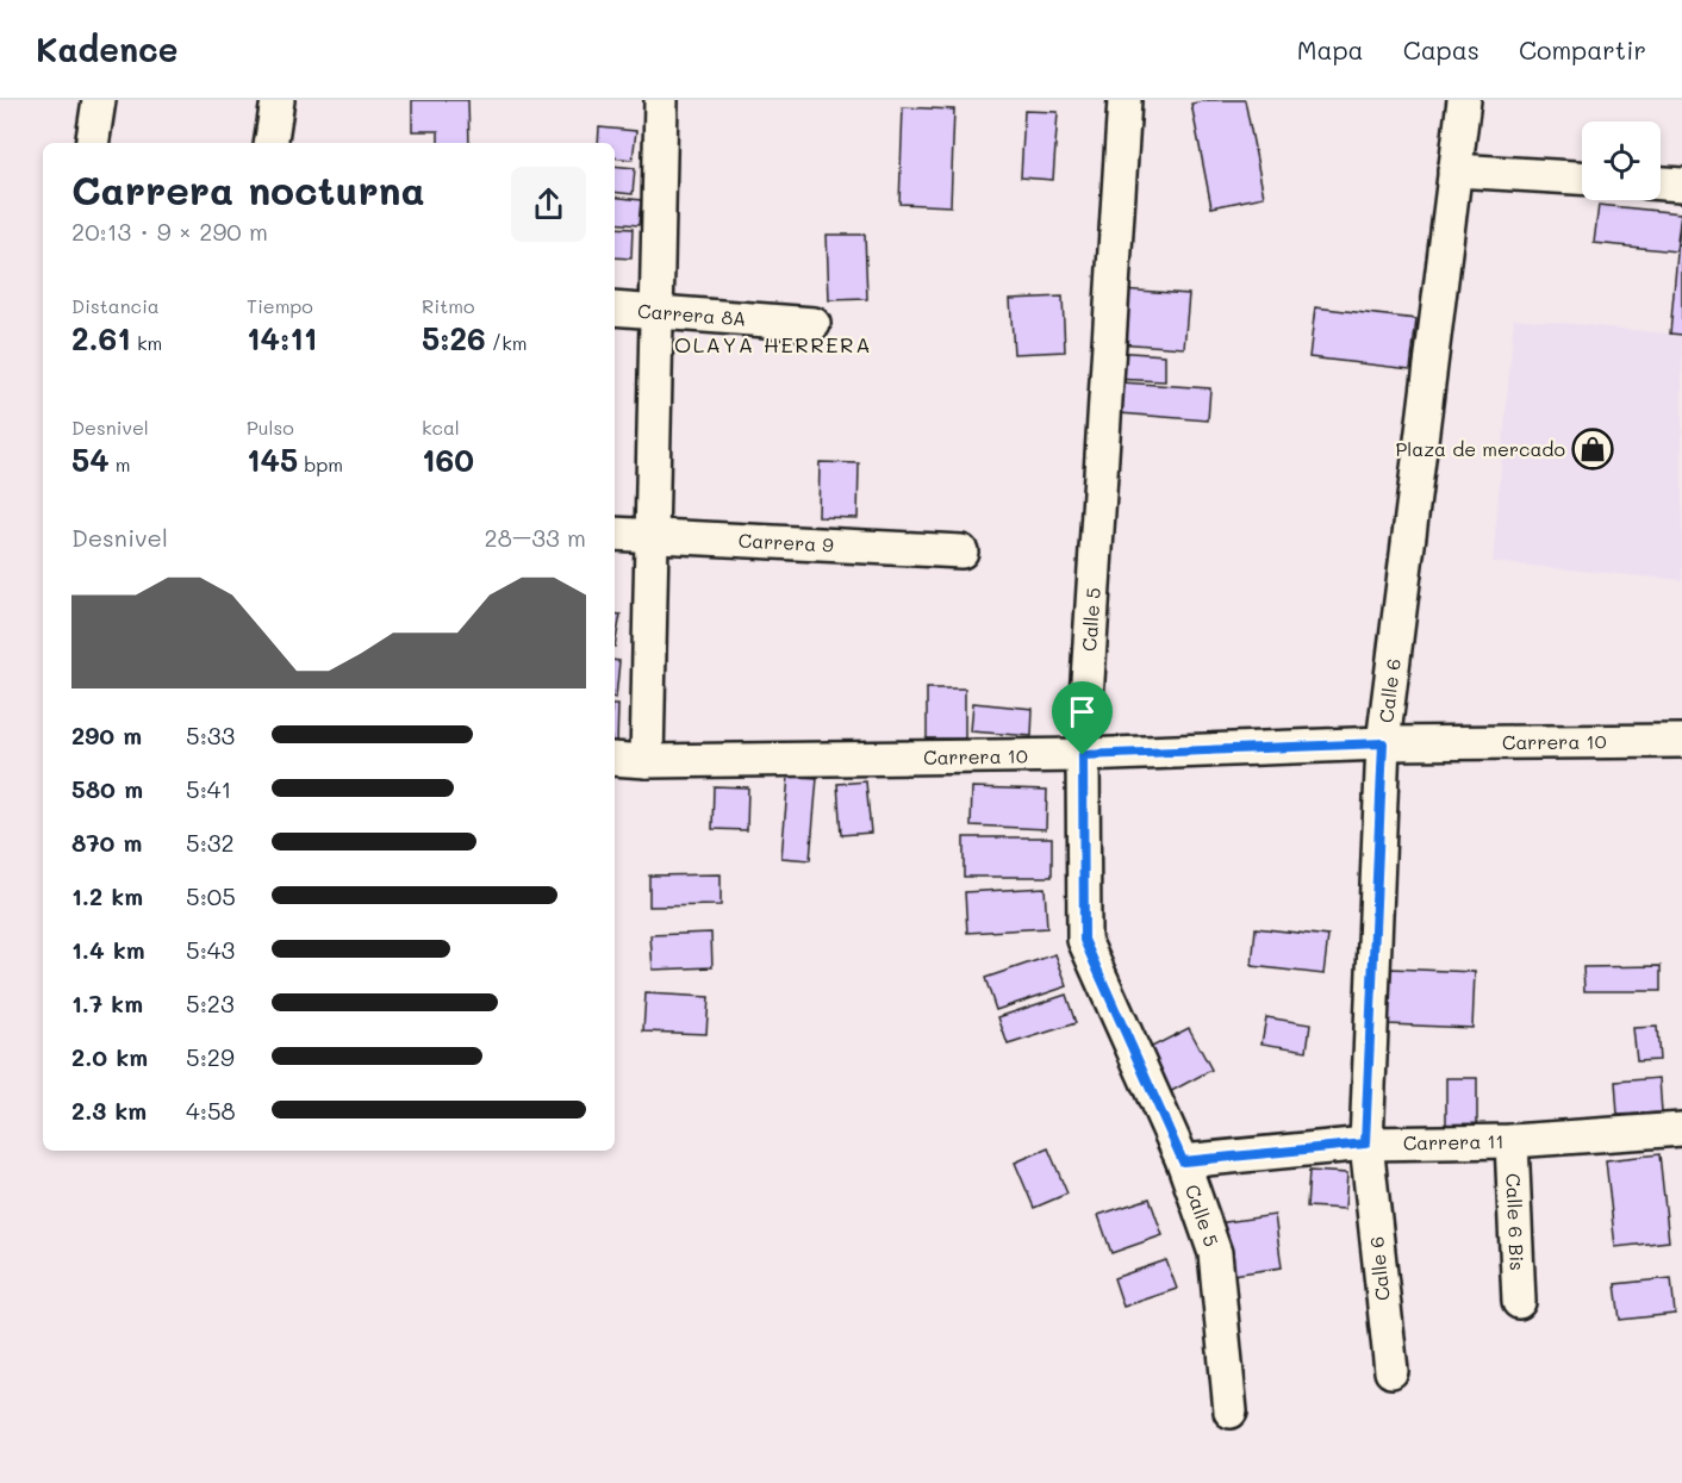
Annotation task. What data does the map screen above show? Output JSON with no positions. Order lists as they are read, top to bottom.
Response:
{
  "streets": {
    "street": [
      "Carrera 8A",
      "Carrera 9",
      "Calle 5",
      "Calle 6",
      "Carrera 10",
      "Carrera 11",
      "Calle 6 Bis"
    ]
  },
  "crossings": [
    ["Calle 5", "Carrera 10"],
    ["Calle 5", "Carrera 11"],
    ["Calle 6", "Carrera 10"],
    ["Calle 6", "Carrera 11"],
    ["Carrera 11", "Calle 6 Bis"]
  ],
  "districts": ["OLAYA HERRERA"],
  "places": {
    "shop": ["Plaza de mercado"]
  },
  "page": {
    "header": "Kadence",
    "nav": ["Mapa", "Capas", "Compartir"],
    "heading": ["Carrera nocturna", "20:13 · 9 × 290 m"],
    "stats": [
      ["Distancia", "2.61 km"],
      ["Tiempo", "14:11"],
      ["Ritmo", "5:26 /km"],
      ["Desnivel", "54 m"],
      ["Pulso", "145 bpm"],
      ["kcal", "160"]
    ],
    "chart": ["Desnivel", "28–33 m"],
    "list": [
      {
        "name": "290 m",
        "note": "5:33"
      },
      {
        "name": "580 m",
        "note": "5:41"
      },
      {
        "name": "870 m",
        "note": "5:32"
      },
      {
        "name": "1.2 km",
        "note": "5:05"
      },
      {
        "name": "1.4 km",
        "note": "5:43"
      },
      {
        "name": "1.7 km",
        "note": "5:23"
      },
      {
        "name": "2.0 km",
        "note": "5:29"
      },
      {
        "name": "2.3 km",
        "note": "4:58"
      }
    ]
  }
}
